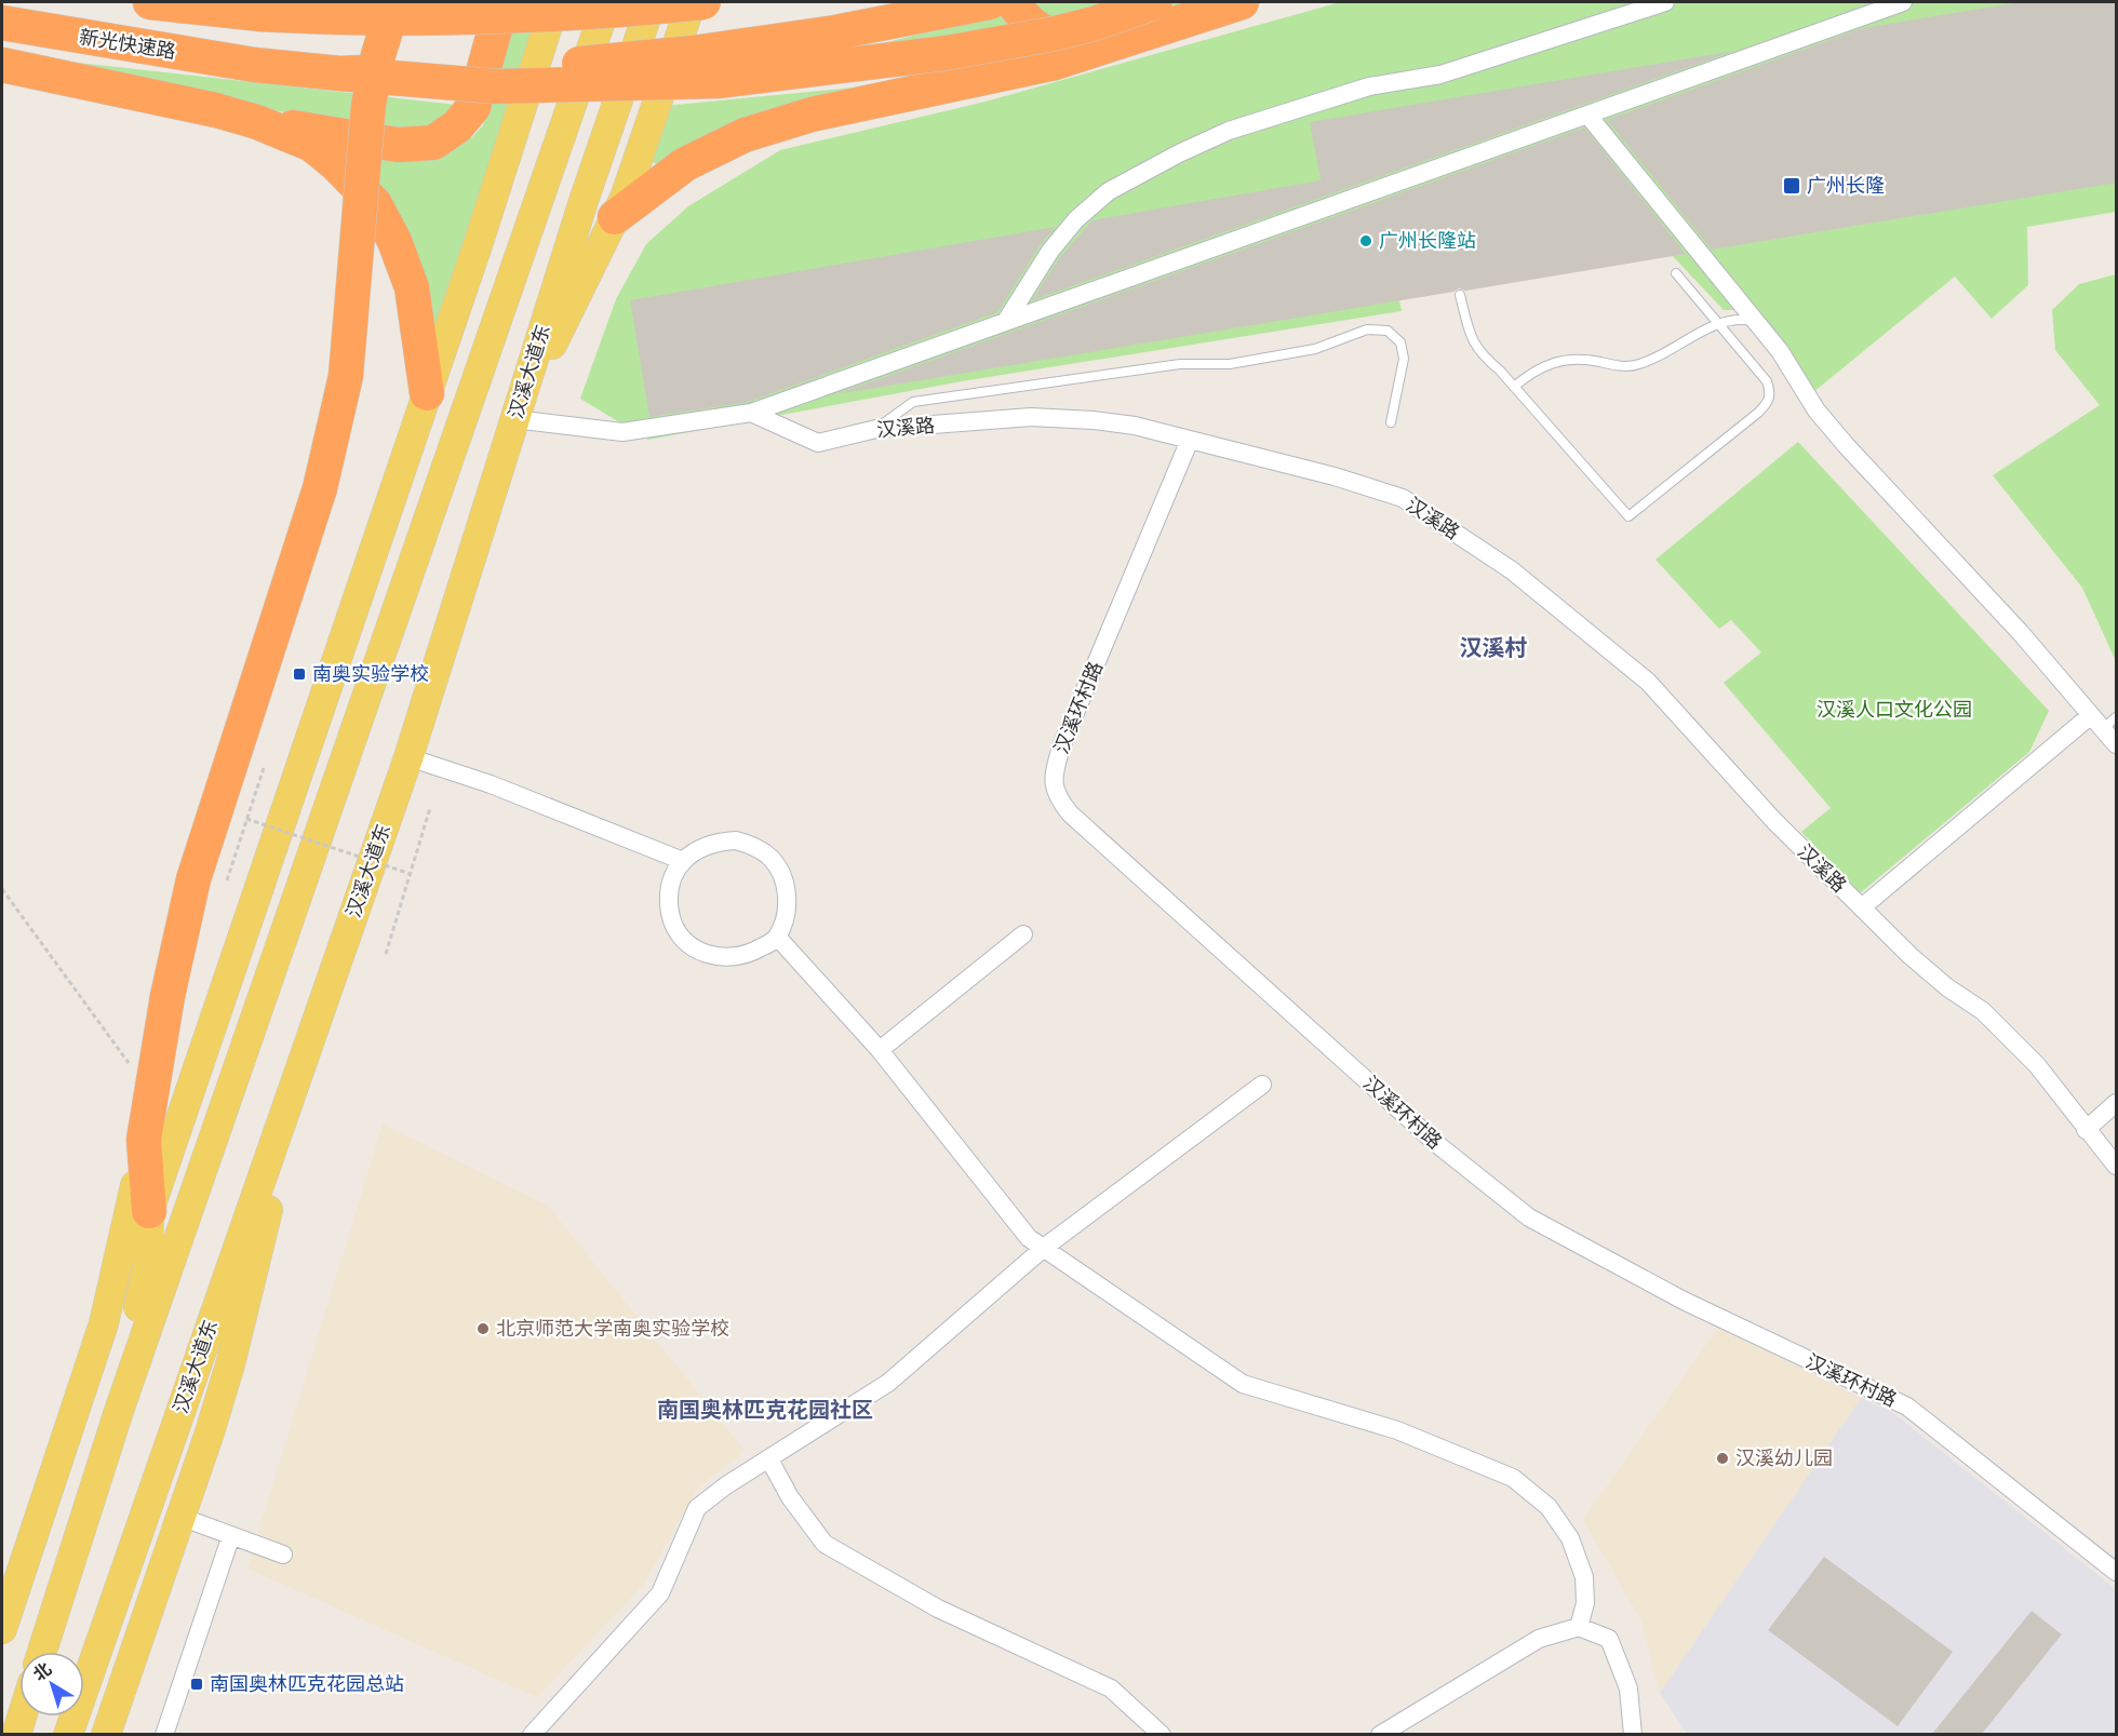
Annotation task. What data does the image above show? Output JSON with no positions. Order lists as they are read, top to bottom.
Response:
{
  "streets": {
    "highway": ["新光快速路"],
    "main road": ["汉溪大道东"],
    "street": ["汉溪路", "汉溪环村路"]
  },
  "crossings": [
    ["汉溪路", "汉溪环村路"]
  ],
  "districts": ["汉溪村", "南国奥林匹克花园社区"],
  "parks": ["汉溪人口文化公园"],
  "places": {
    "transit": ["广州长隆", "南奥实验学校", "南国奥林匹克花园总站"],
    "other": ["广州长隆站", "北京师范大学南奥实验学校", "汉溪幼儿园"]
  },
  "north": "top left"
}
